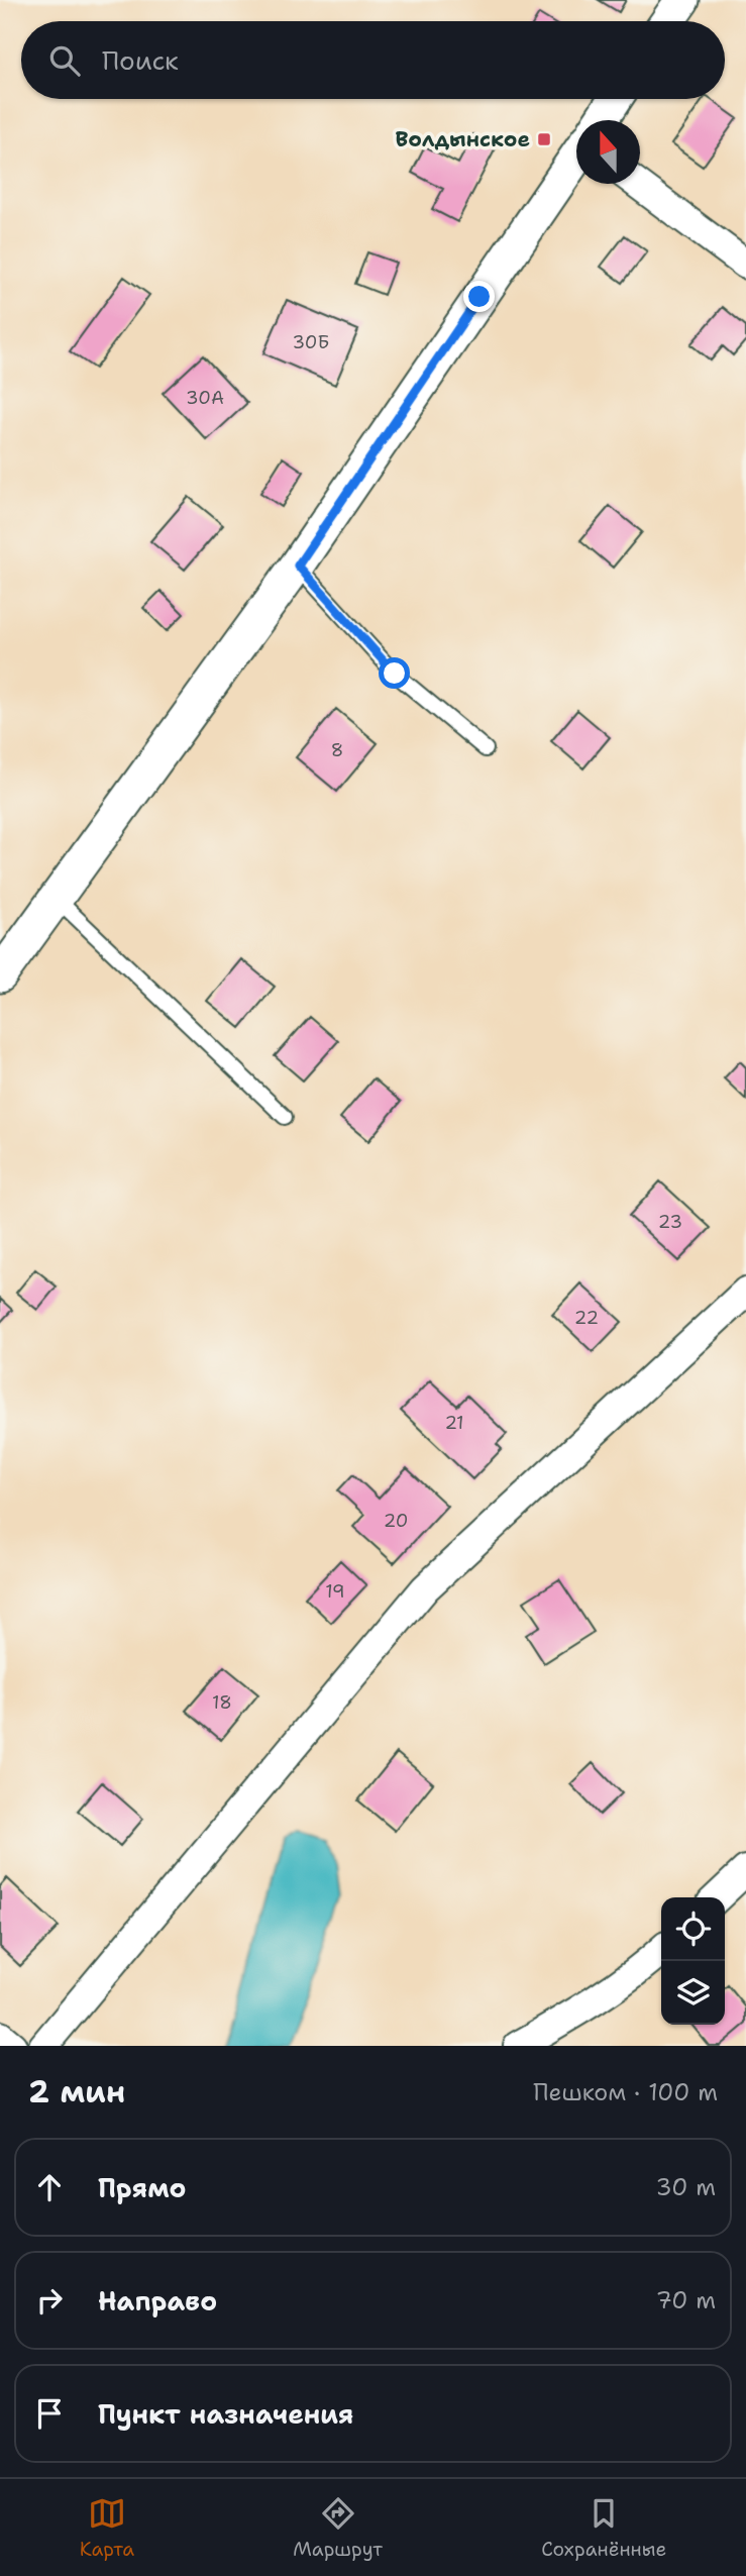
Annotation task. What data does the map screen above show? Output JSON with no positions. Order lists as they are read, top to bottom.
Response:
{
  "places": {
    "transit": ["Волдынское"]
  },
  "house_numbers": [
    "30Б",
    "30А",
    "8",
    "23",
    "22",
    "21",
    "20",
    "19",
    "18"
  ],
  "north": "top",
  "page": {
    "search": "Поиск",
    "heading": ["2 мин", "Пешком · 100 m"],
    "list": [
      ["Прямо", "30 m"],
      ["Направо", "70 m"],
      "Пункт назначения"
    ],
    "nav": ["Карта", "Маршрут", "Сохранённые"]
  }
}
